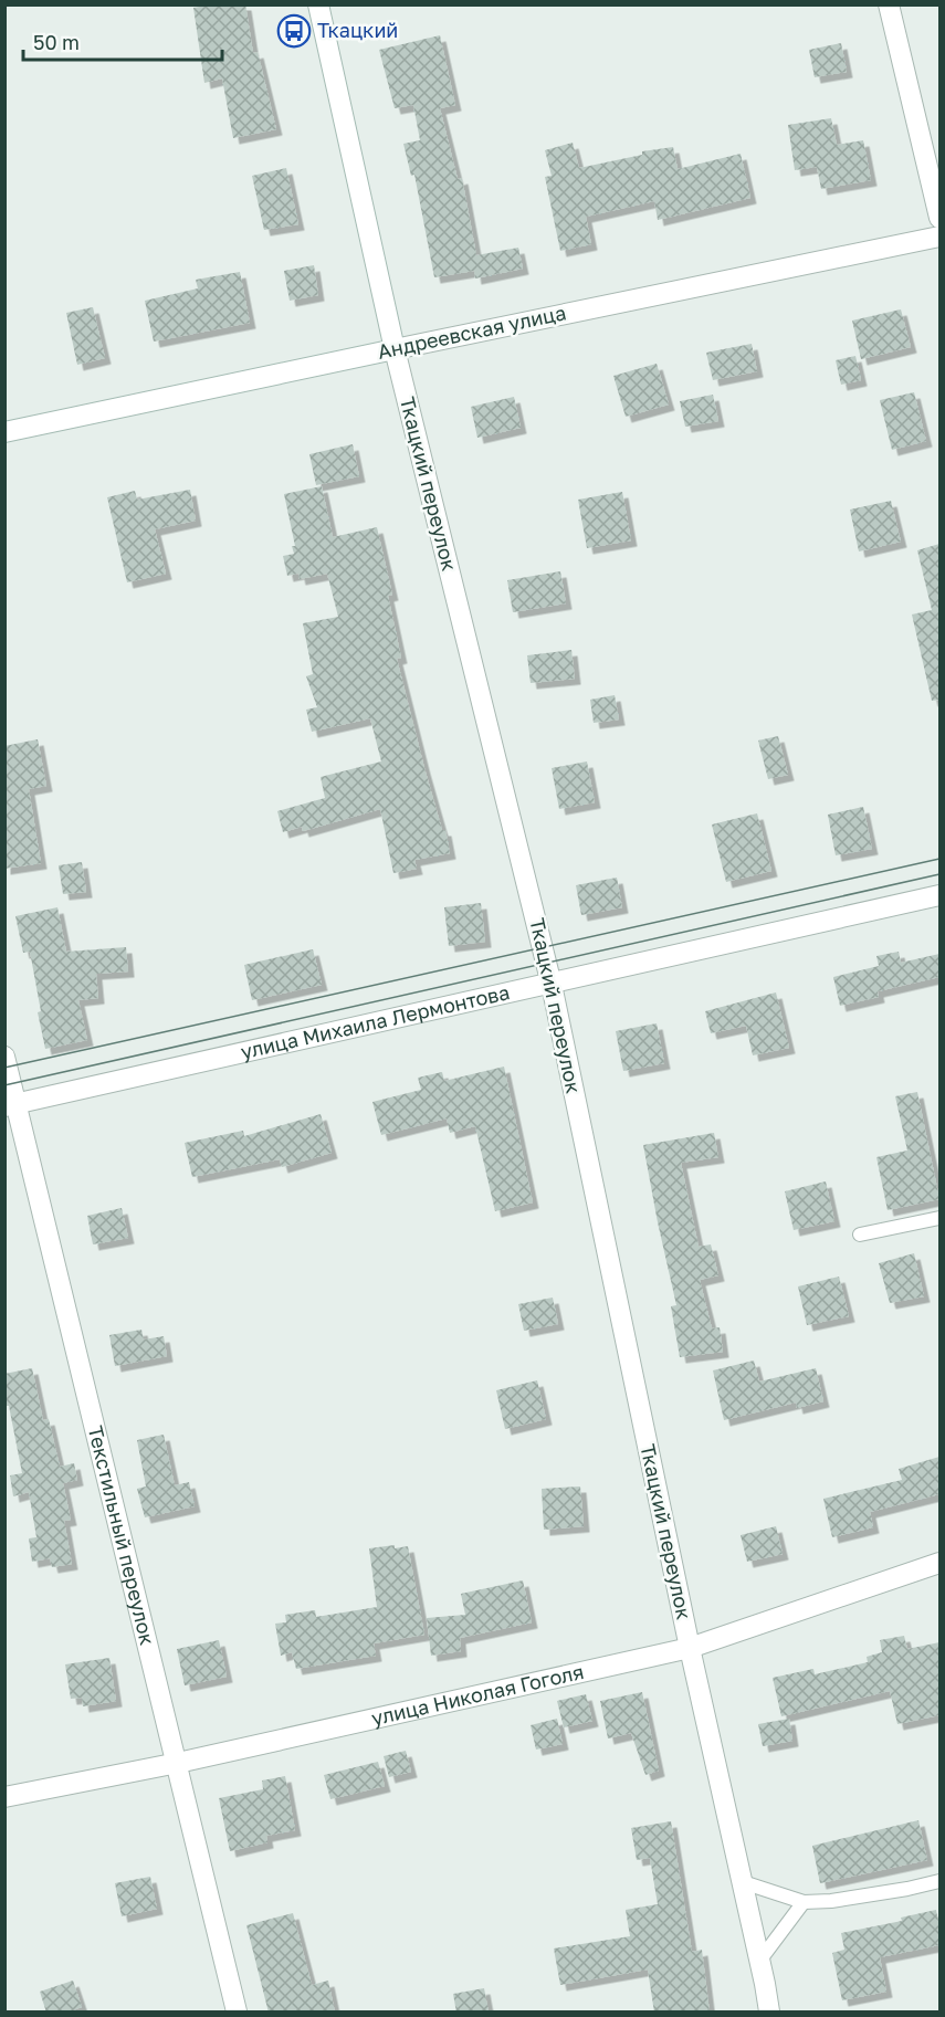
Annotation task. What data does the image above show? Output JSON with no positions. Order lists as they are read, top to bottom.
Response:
{
  "streets": {
    "street": [
      "Андреевская улица",
      "Ткацкий переулок",
      "улица Михаила Лермонтова",
      "Текстильный переулок",
      "улица Николая Гоголя"
    ]
  },
  "crossings": [
    ["Андреевская улица", "Ткацкий переулок"],
    ["Ткацкий переулок", "улица Михаила Лермонтова"],
    ["Ткацкий переулок", "улица Николая Гоголя"],
    ["улица Михаила Лермонтова", "Текстильный переулок"],
    ["Текстильный переулок", "улица Николая Гоголя"]
  ],
  "places": {
    "bus stop": ["Ткацкий"]
  },
  "scale_bar": "50 m"
}
